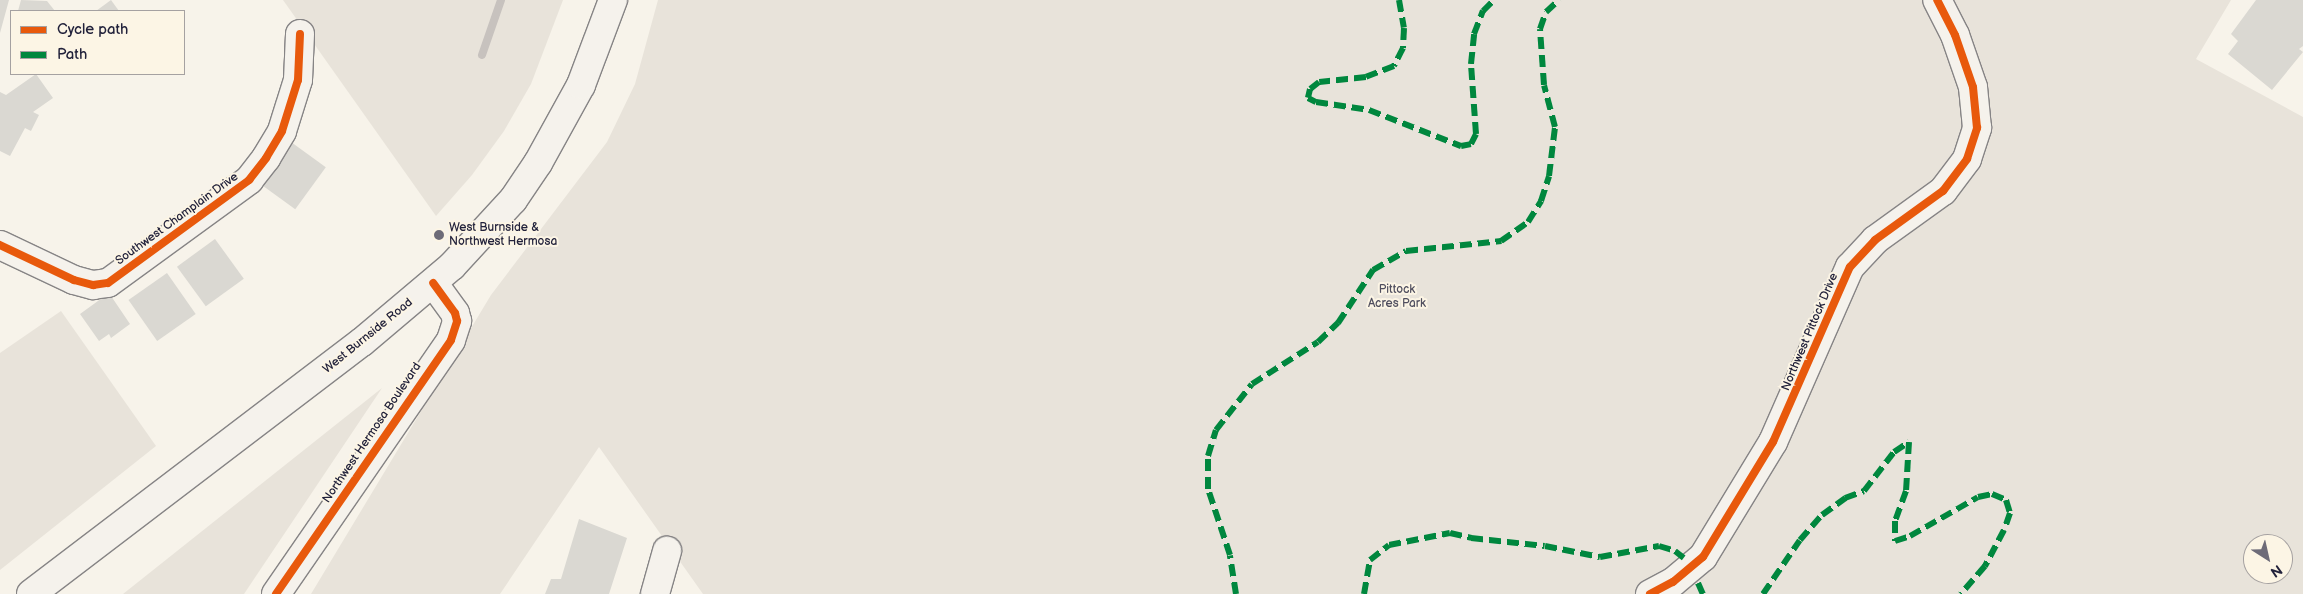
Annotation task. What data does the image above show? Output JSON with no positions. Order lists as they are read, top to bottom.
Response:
{
  "streets": {
    "street": [
      "Southwest Champlain Drive",
      "Northwest Pittock Drive",
      "West Burnside Road",
      "Northwest Hermosa Boulevard"
    ]
  },
  "crossings": [
    ["West Burnside Road", "Northwest Hermosa Boulevard"]
  ],
  "parks": ["Pittock Acres Park"],
  "places": ["West Burnside & Northwest Hermosa"],
  "legend": ["Cycle path", "Path"],
  "north": "bottom right"
}
